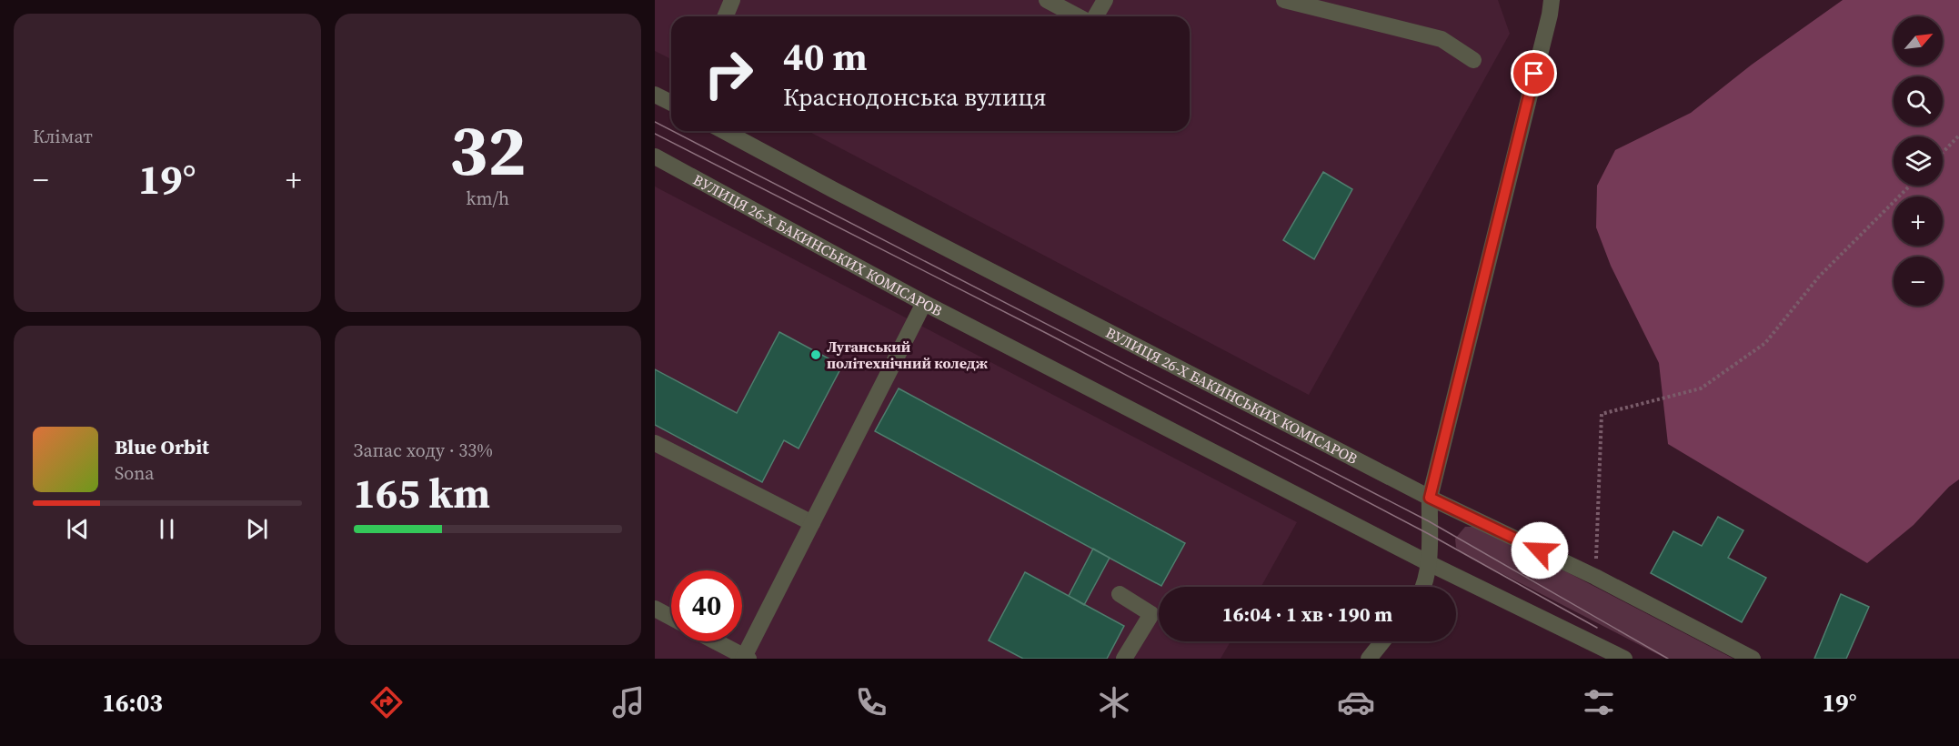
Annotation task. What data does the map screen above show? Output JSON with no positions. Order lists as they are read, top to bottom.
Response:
{
  "streets": {
    "street": ["ВУЛИЦЯ 26-Х БАКИНСЬКИХ КОМІСАРОВ"]
  },
  "places": ["Луганський політехнічний коледж"],
  "north": "top right",
  "page": {
    "tile": [
      "Клімат",
      ["32", "km/h"],
      ["Запас ходу · 33%", "165 km"]
    ],
    "map_buttons": ["+", "−"],
    "turn": ["40 m", "Краснодонська вулиця"],
    "heat": ["−", "19°", "+"],
    "song": ["Blue Orbit", "Sona"],
    "limit": "40",
    "trip": "16:04 · 1 хв · 190 m",
    "tabs": ["16:03", "19°"]
  }
}
